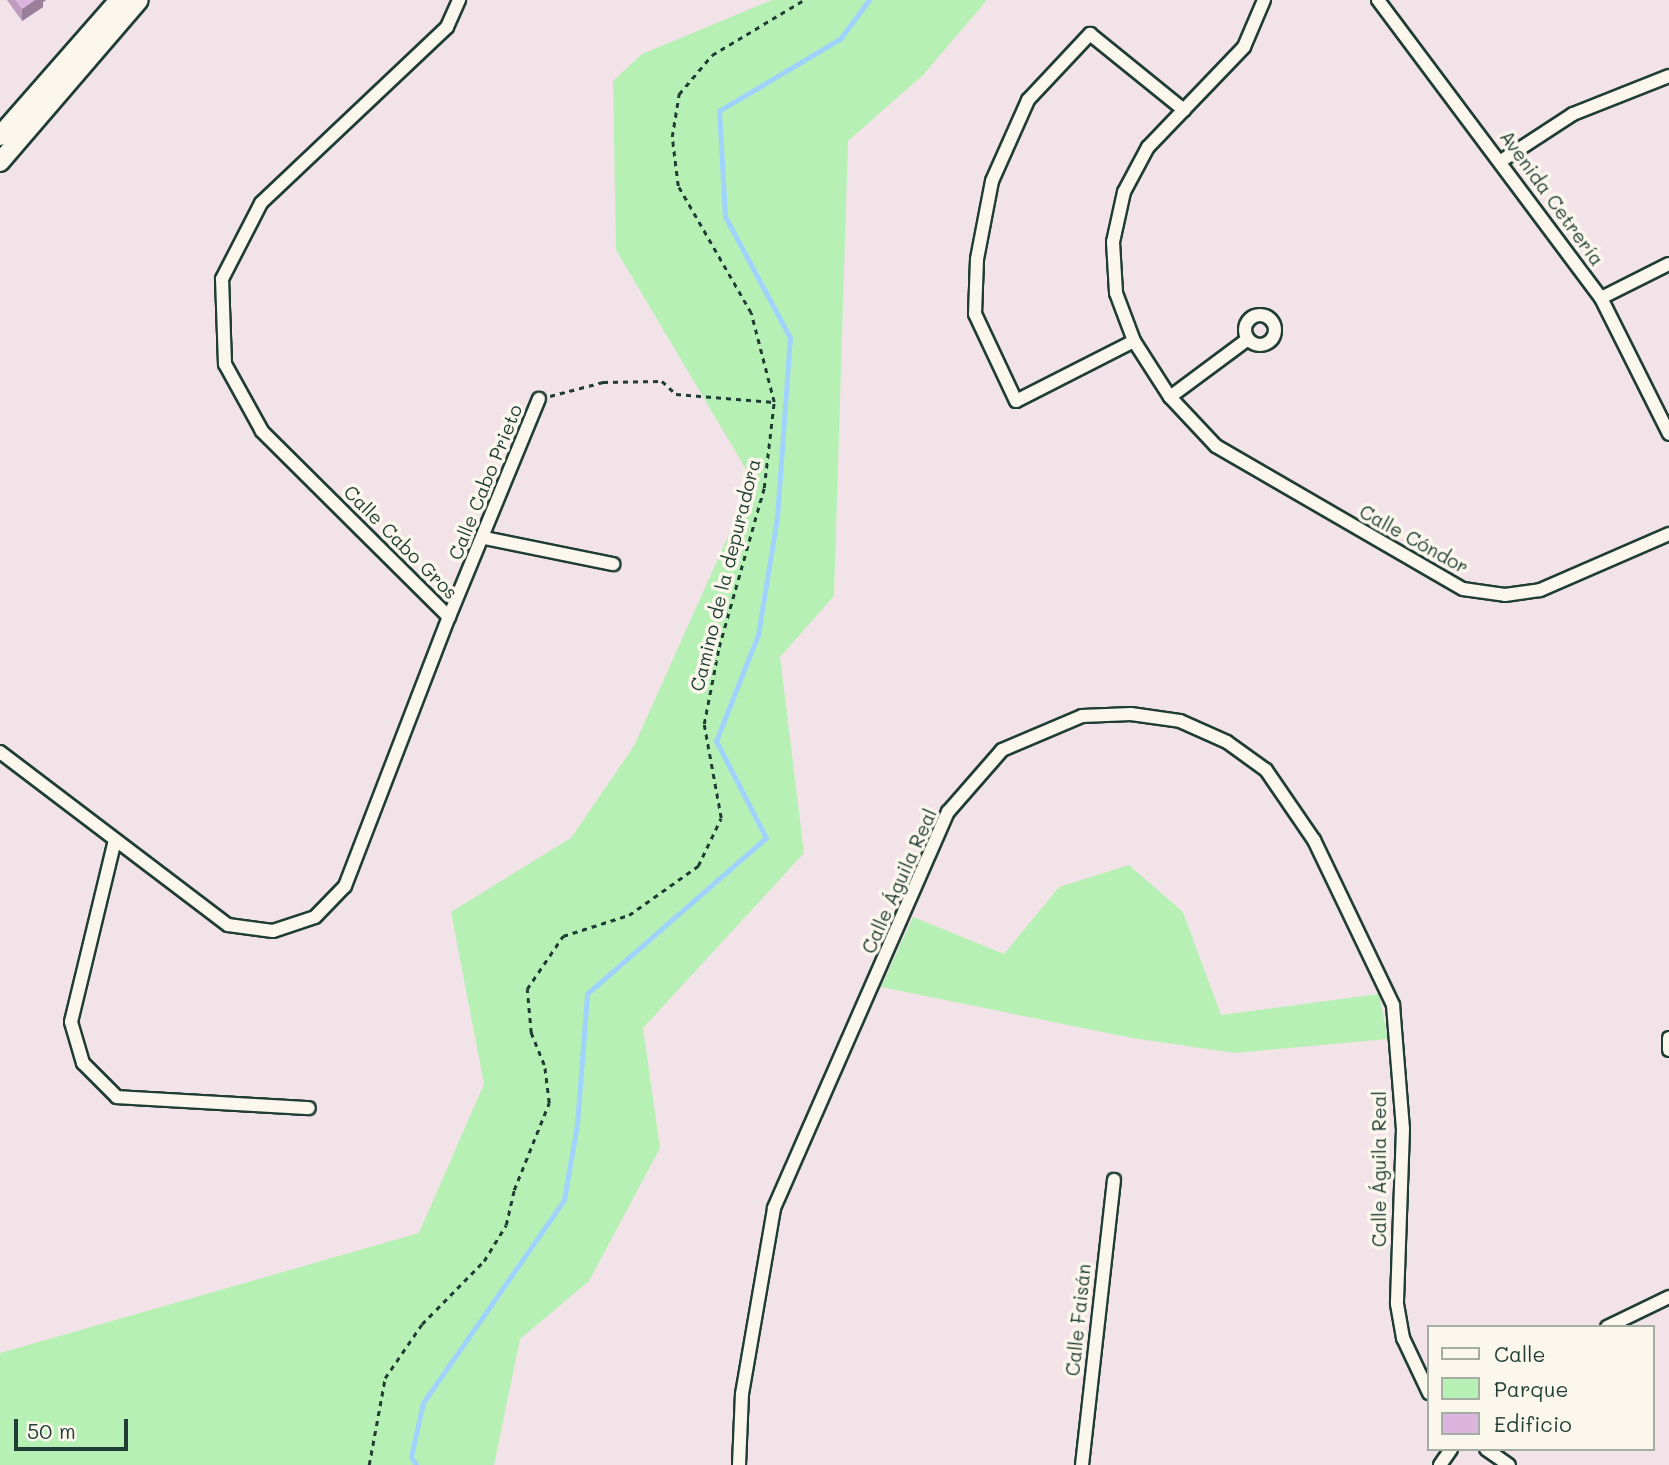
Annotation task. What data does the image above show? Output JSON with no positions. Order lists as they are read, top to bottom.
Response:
{
  "streets": {
    "street": [
      "Avenida Cetrería",
      "Calle Cabo Prieto",
      "Calle Cóndor",
      "Calle Cabo Gros",
      "Calle Águila Real",
      "Calle Faisán"
    ],
    "path": ["Camino de la depuradora"]
  },
  "crossings": [
    ["Calle Cabo Prieto", "Calle Cabo Gros"]
  ],
  "legend": ["Calle", "Parque", "Edificio"],
  "scale_bar": "50 m"
}
